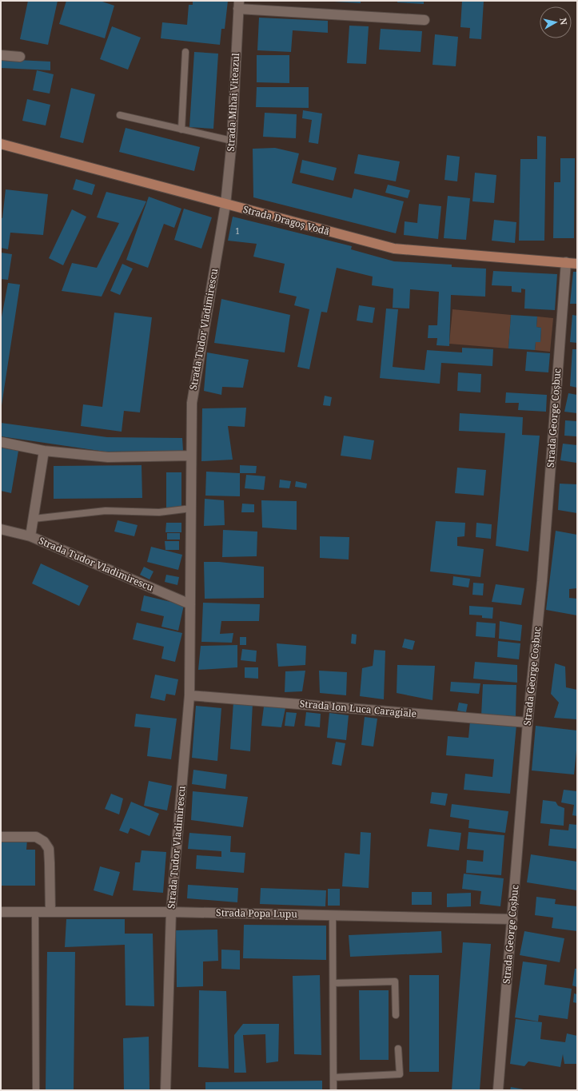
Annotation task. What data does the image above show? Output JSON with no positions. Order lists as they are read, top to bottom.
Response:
{
  "streets": {
    "main road": ["Strada Dragoș Vodă"],
    "street": [
      "Strada Mihai Viteazul",
      "Strada Tudor Vladimirescu",
      "Strada George Coșbuc",
      "Strada Ion Luca Caragiale",
      "Strada Popa Lupu"
    ]
  },
  "crossings": [
    ["Strada Mihai Viteazul", "Strada Dragoș Vodă"],
    ["Strada Mihai Viteazul", "Strada Tudor Vladimirescu"],
    ["Strada Dragoș Vodă", "Strada Tudor Vladimirescu"],
    ["Strada Dragoș Vodă", "Strada George Coșbuc"],
    ["Strada Tudor Vladimirescu", "Strada Ion Luca Caragiale"],
    ["Strada Tudor Vladimirescu", "Strada Popa Lupu"],
    ["Strada George Coșbuc", "Strada Ion Luca Caragiale"],
    ["Strada George Coșbuc", "Strada Popa Lupu"]
  ],
  "house_numbers": ["1"],
  "north": "right"
}
